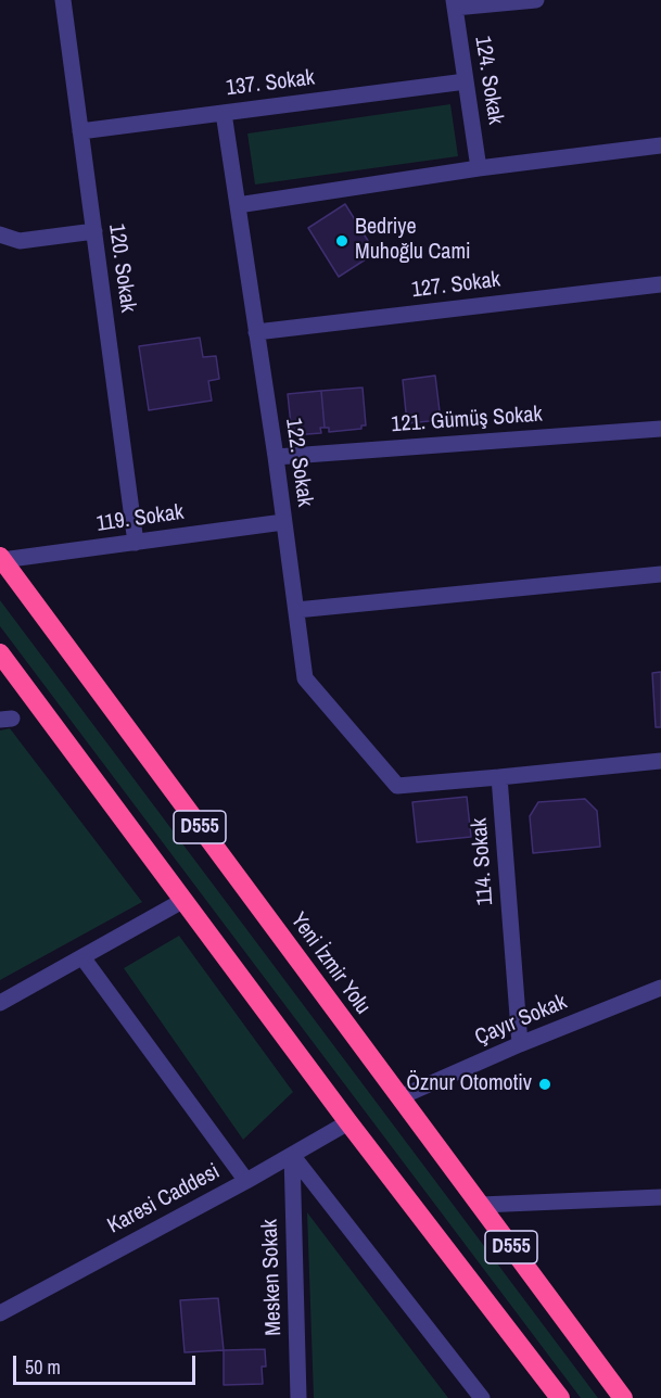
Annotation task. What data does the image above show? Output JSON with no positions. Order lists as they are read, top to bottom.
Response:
{
  "streets": {
    "highway": ["D555", "Yeni İzmir Yolu"],
    "street": [
      "124. Sokak",
      "137. Sokak",
      "120. Sokak",
      "127. Sokak",
      "121. Gümüş Sokak",
      "122. Sokak",
      "119. Sokak",
      "114. Sokak",
      "Çayır Sokak",
      "Karesi Caddesi",
      "Mesken Sokak"
    ]
  },
  "crossings": [
    ["124. Sokak", "137. Sokak"],
    ["137. Sokak", "120. Sokak"],
    ["137. Sokak", "122. Sokak"],
    ["120. Sokak", "119. Sokak"],
    ["127. Sokak", "122. Sokak"],
    ["121. Gümüş Sokak", "122. Sokak"],
    ["122. Sokak", "119. Sokak"],
    ["122. Sokak", "114. Sokak"],
    ["119. Sokak", "Yeni İzmir Yolu"],
    ["D555", "Karesi Caddesi"],
    ["114. Sokak", "Çayır Sokak"],
    ["Yeni İzmir Yolu", "Çayır Sokak"],
    ["Karesi Caddesi", "Mesken Sokak"]
  ],
  "places": ["Bedriye Muhoğlu Cami", "Öznur Otomotiv"],
  "scale_bar": "50 m"
}
